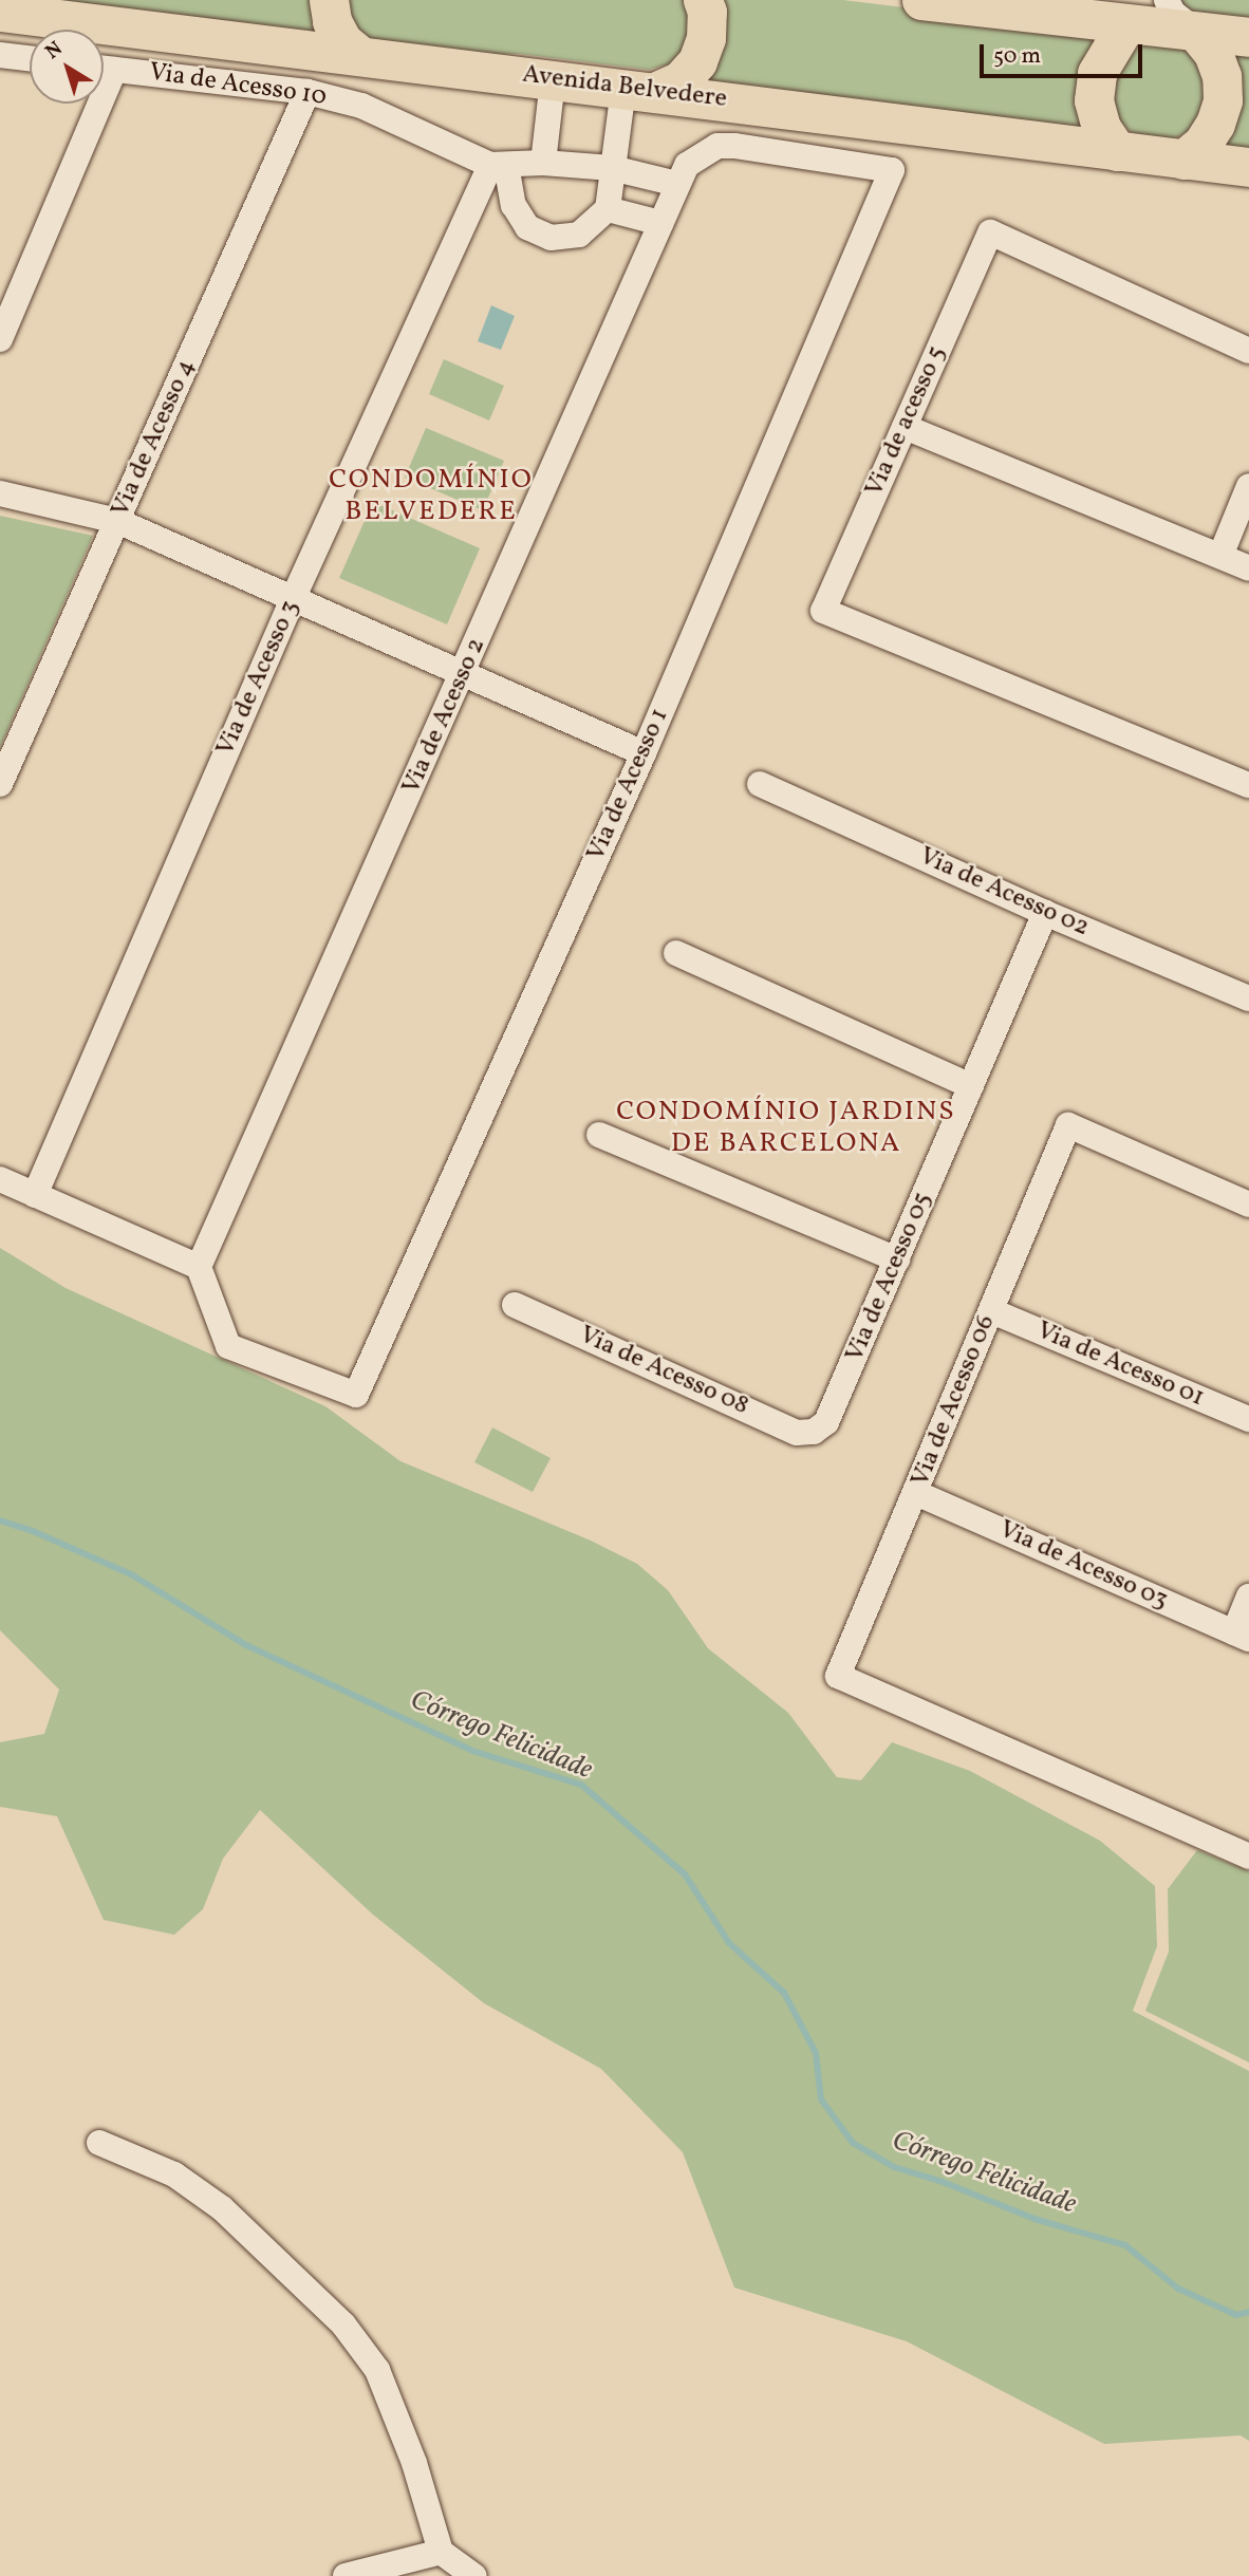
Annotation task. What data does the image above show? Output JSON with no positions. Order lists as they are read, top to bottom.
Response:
{
  "streets": {
    "main road": ["Avenida Belvedere"],
    "street": [
      "Via de Acesso 10",
      "Via de acesso 5",
      "Via de Acesso 4",
      "Via de Acesso 3",
      "Via de Acesso 2",
      "Via de Acesso 1",
      "Via de Acesso 02",
      "Via de Acesso 05",
      "Via de Acesso 01",
      "Via de Acesso 08",
      "Via de Acesso 06",
      "Via de Acesso 03"
    ]
  },
  "crossings": [
    ["Via de Acesso 10", "Via de Acesso 4"],
    ["Via de Acesso 10", "Via de Acesso 3"],
    ["Via de Acesso 10", "Via de Acesso 2"],
    ["Via de Acesso 10", "Via de Acesso 1"],
    ["Via de Acesso 2", "Via de Acesso 1"],
    ["Via de Acesso 02", "Via de Acesso 05"],
    ["Via de Acesso 05", "Via de Acesso 08"],
    ["Via de Acesso 01", "Via de Acesso 06"],
    ["Via de Acesso 06", "Via de Acesso 03"]
  ],
  "districts": ["CONDOMÍNIO BELVEDERE", "CONDOMÍNIO JARDINS DE BARCELONA"],
  "water": ["Córrego Felicidade"],
  "scale_bar": "50 m",
  "north": "top left"
}
